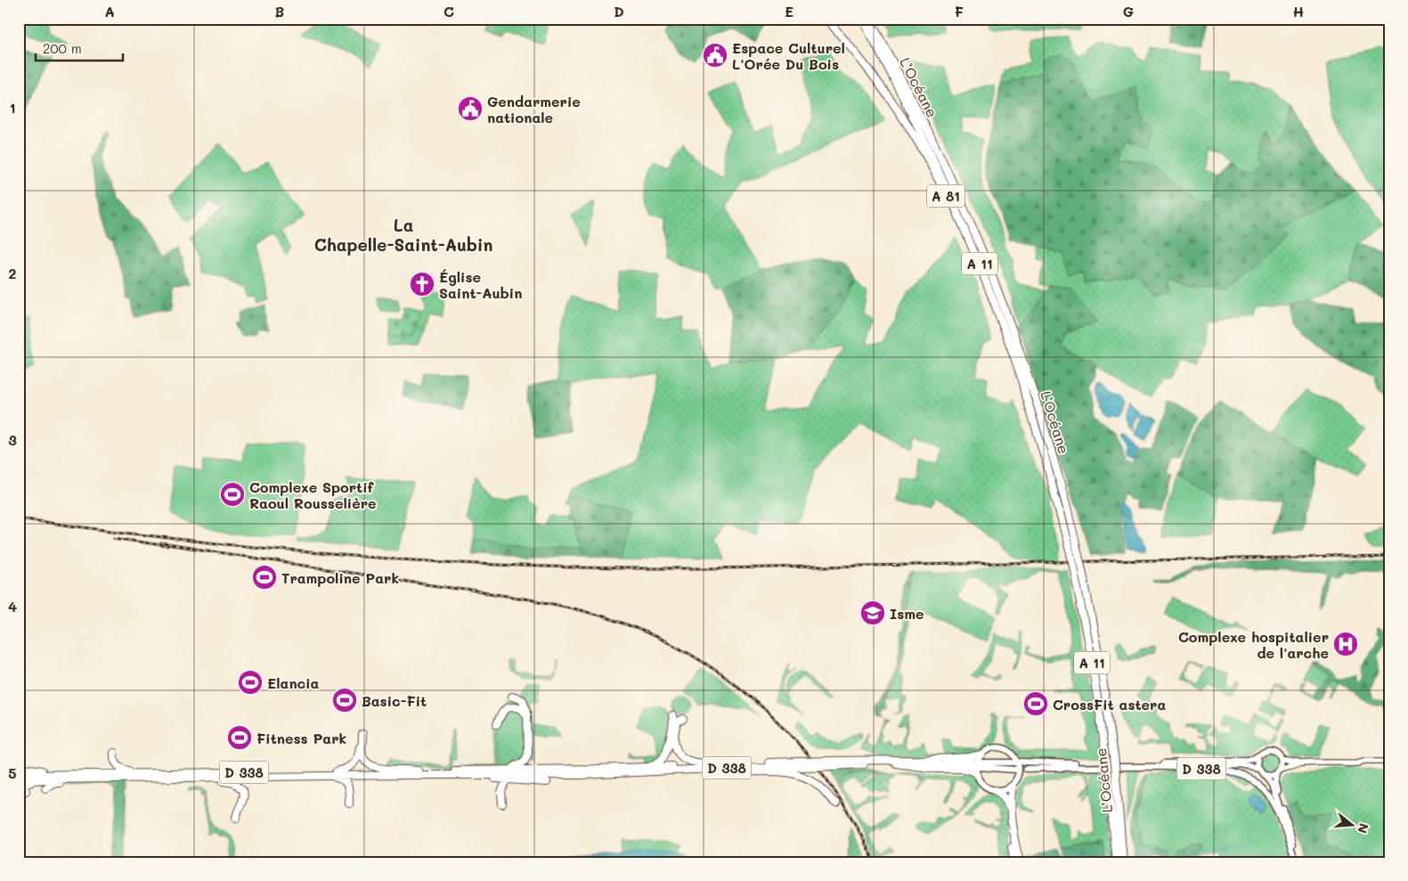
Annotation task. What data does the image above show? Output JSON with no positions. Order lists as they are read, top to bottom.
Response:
{
  "streets": {
    "highway": [
      "L’Océane",
      "A 81",
      "A 11",
      "D 338"
    ]
  },
  "crossings": [
    ["L’Océane", "A 81"]
  ],
  "districts": ["La Chapelle-Saint-Aubin"],
  "places": {
    "public building": ["Espace Culturel L'Orée Du Bois", "Gendarmerie nationale"],
    "church": ["Église Saint-Aubin"],
    "sports": [
      "Complexe Sportif Raoul Rousselière",
      "Trampoline Park",
      "Elancia",
      "Basic-Fit",
      "CrossFit astera",
      "Fitness Park"
    ],
    "school or university": ["Isme"],
    "hospital": ["Complexe hospitalier de l'arche"]
  },
  "scale_bar": "200 m",
  "north": "right",
  "grid": {
    "columns": [
      "A",
      "B",
      "C",
      "D",
      "E",
      "F",
      "G",
      "H"
    ],
    "rows": [
      "1",
      "2",
      "3",
      "4",
      "5"
    ]
  }
}
